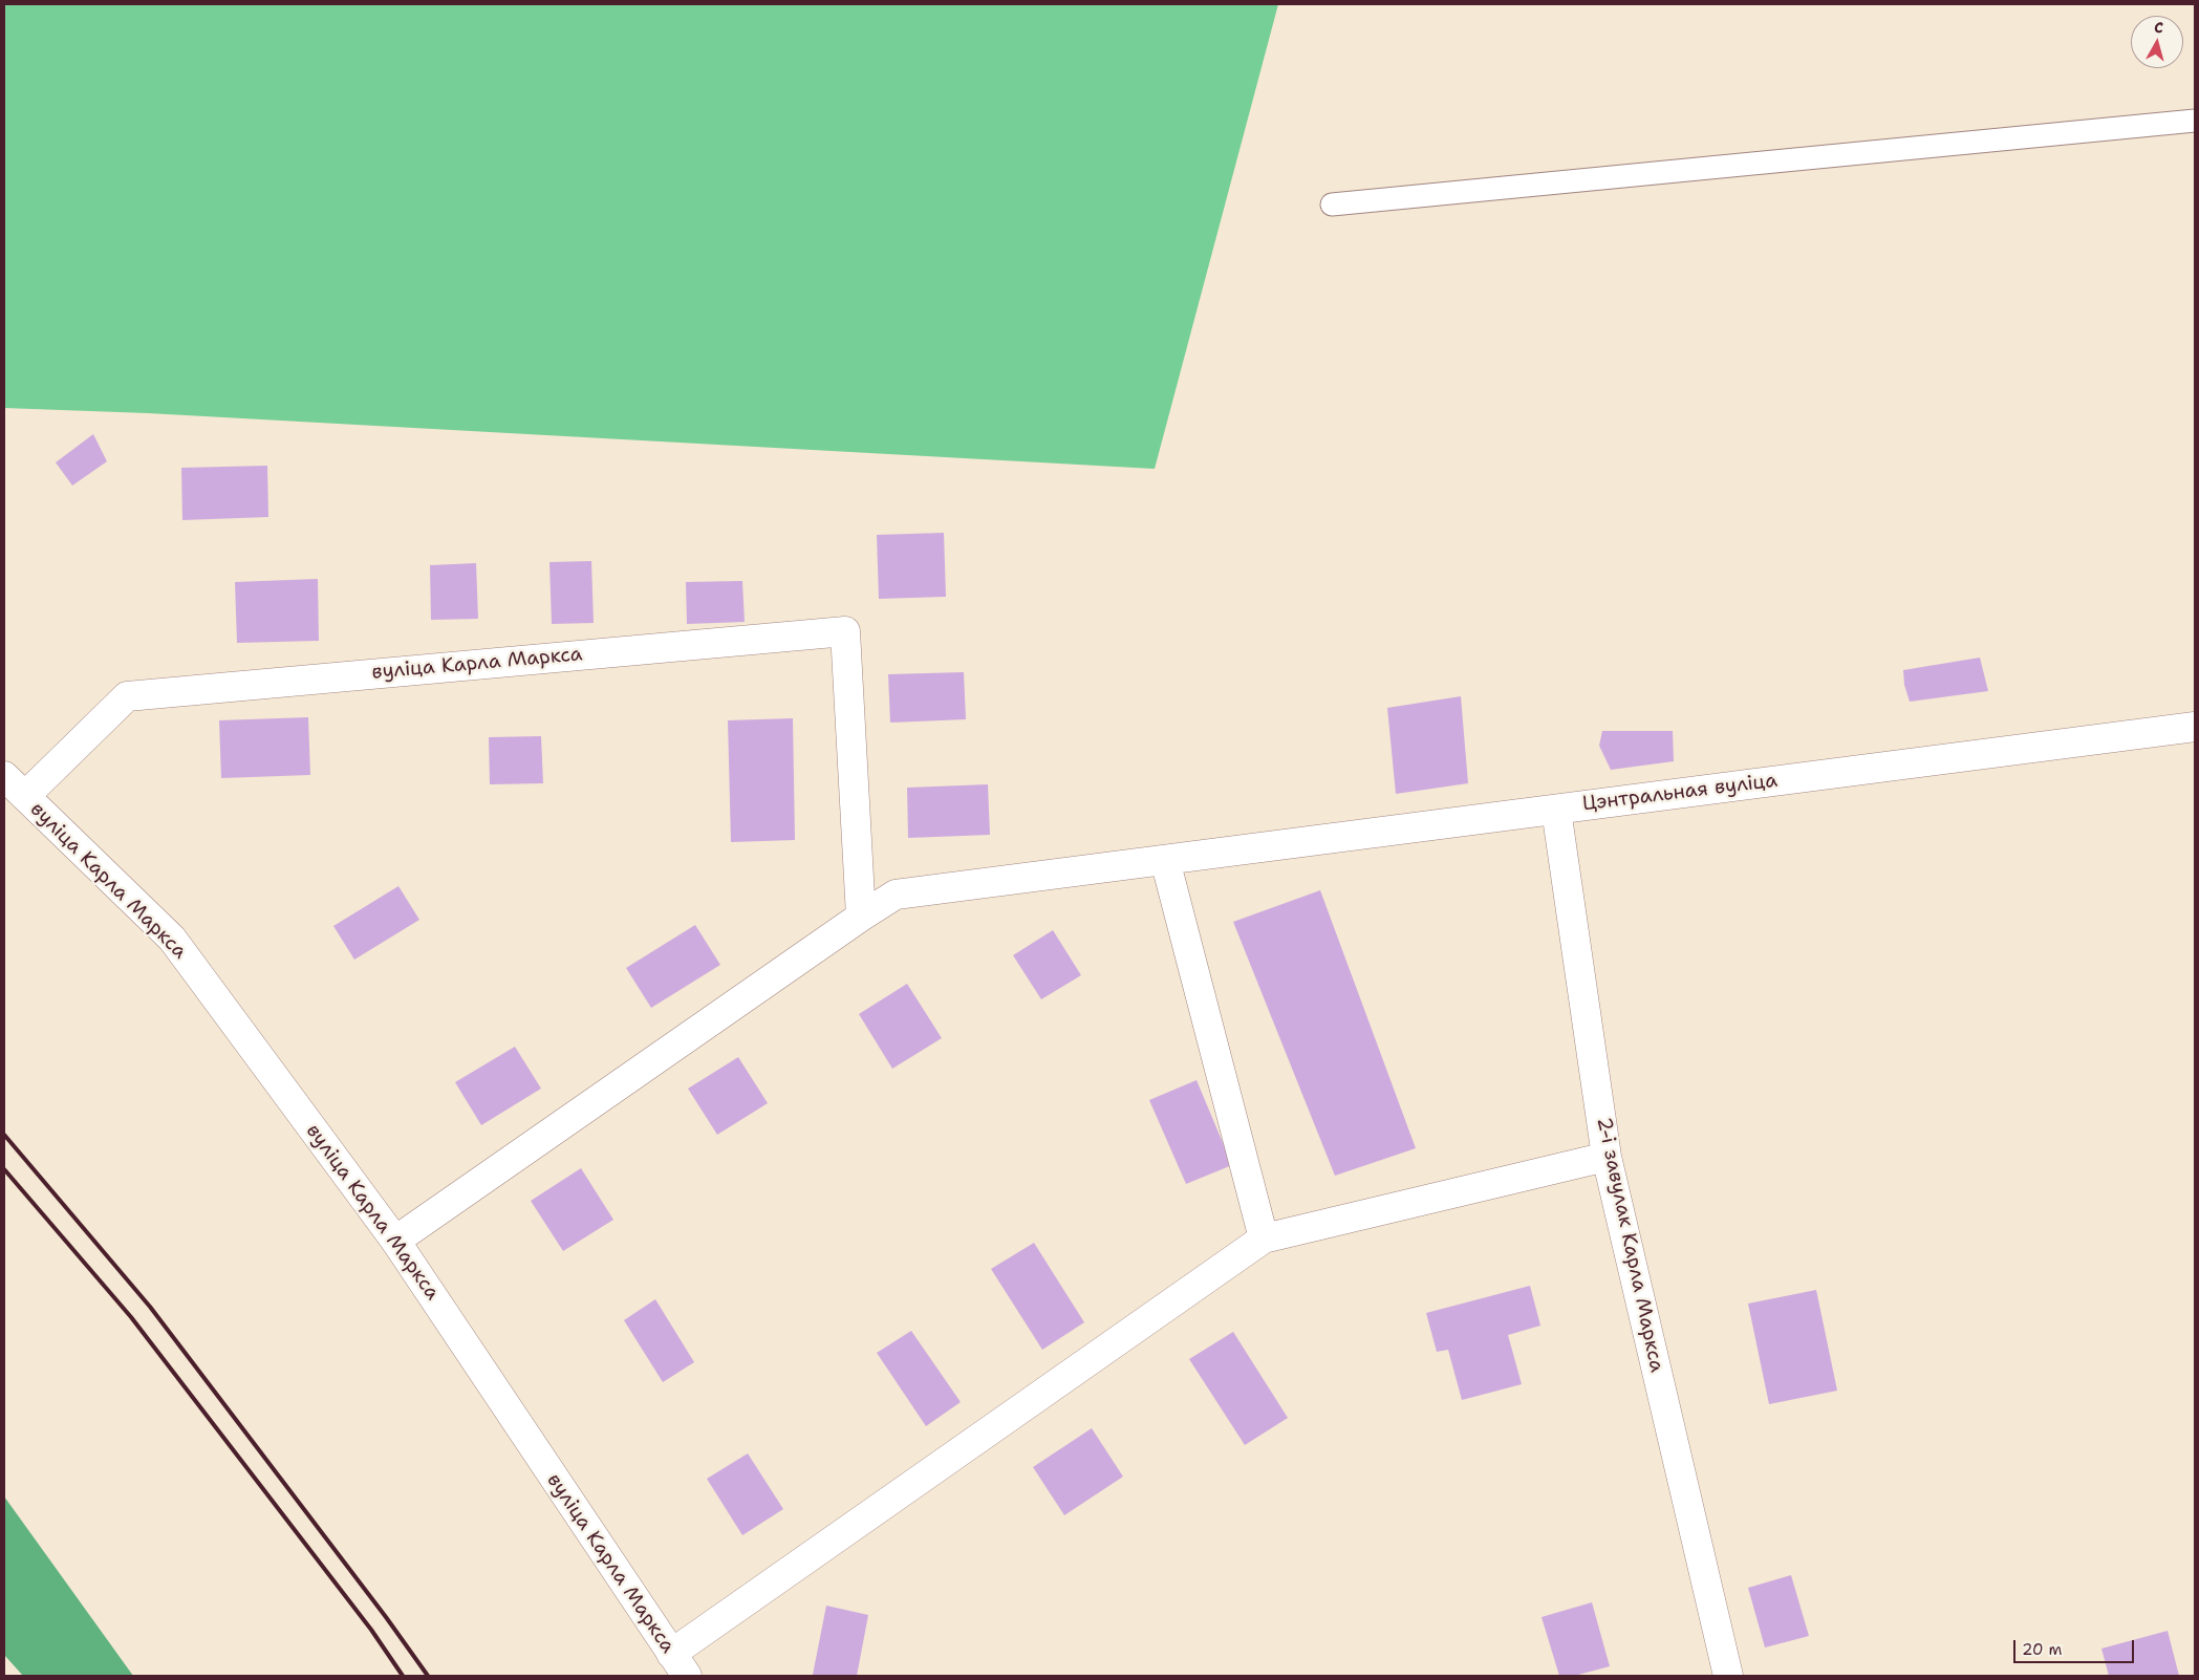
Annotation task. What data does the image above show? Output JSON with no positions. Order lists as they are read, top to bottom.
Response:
{
  "streets": {
    "street": ["вуліца Карла Маркса", "Цэнтральная вуліца", "2-і завулак Карла Маркса"]
  },
  "crossings": [
    ["вуліца Карла Маркса", "Цэнтральная вуліца"],
    ["Цэнтральная вуліца", "2-і завулак Карла Маркса"]
  ],
  "scale_bar": "20 m",
  "north": "top"
}
